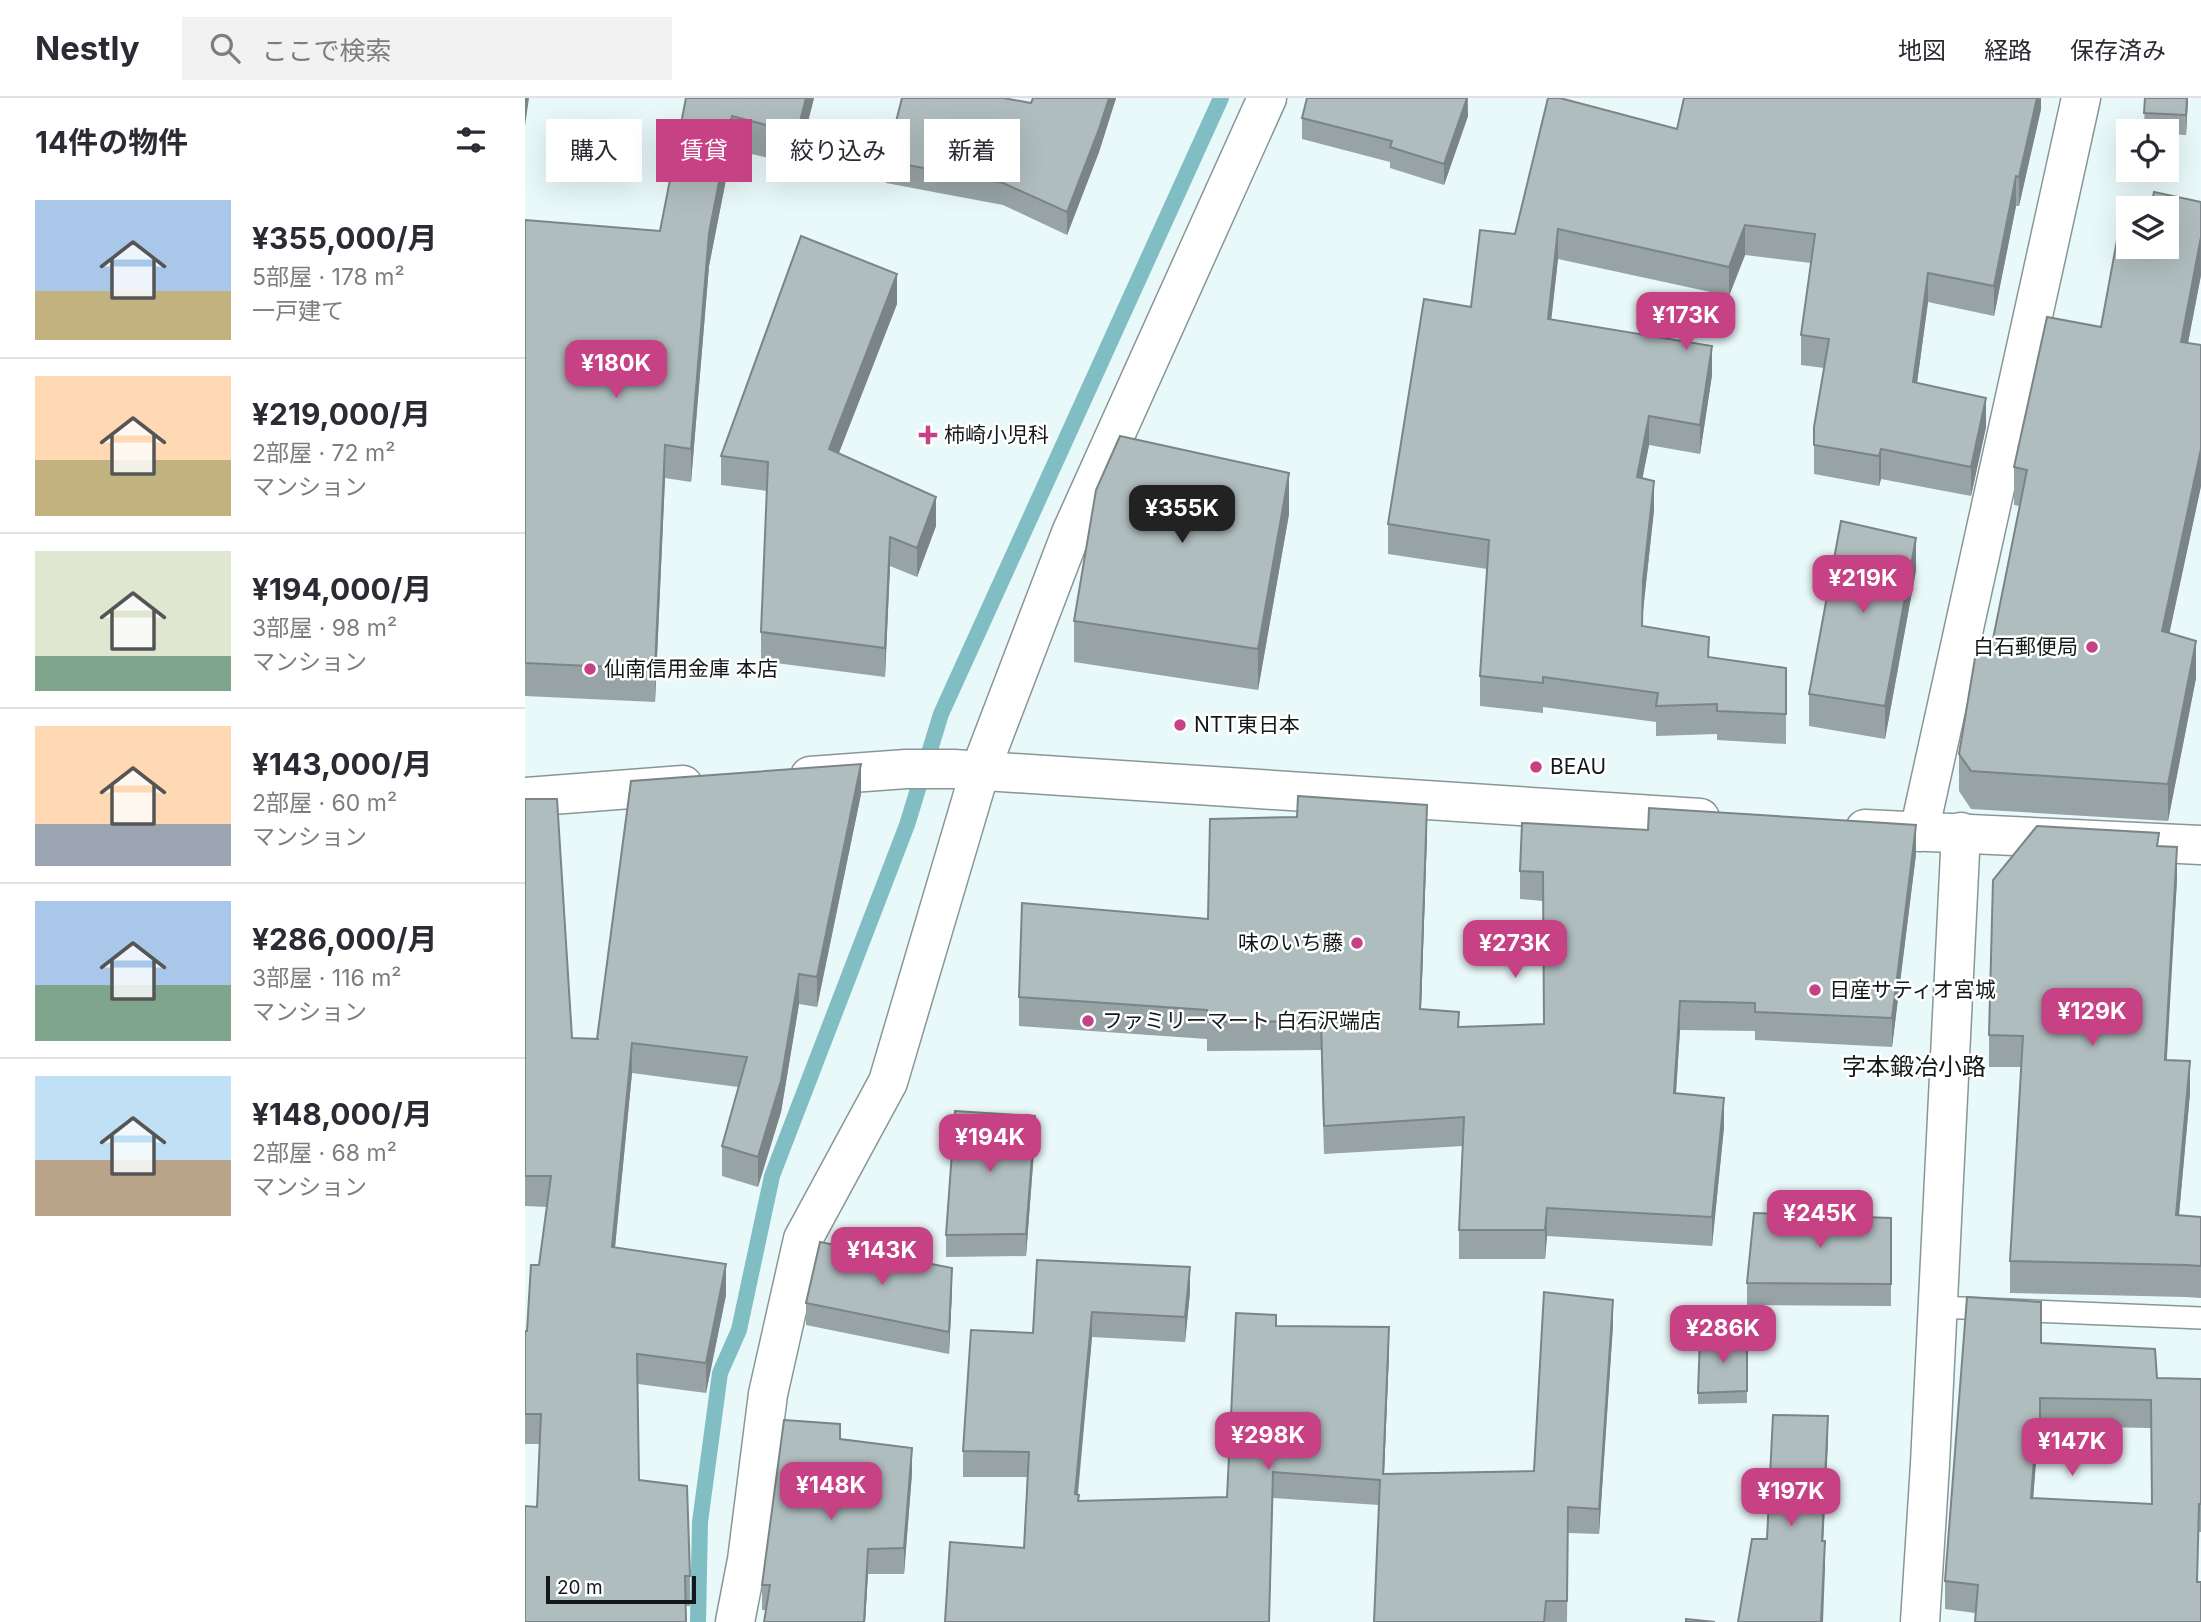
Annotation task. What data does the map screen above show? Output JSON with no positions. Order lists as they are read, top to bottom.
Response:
{
  "districts": ["字本鍛冶小路"],
  "places": {
    "health": ["柿崎小児科"],
    "other": [
      "白石郵便局",
      "仙南信用金庫 本店",
      "NTT東日本",
      "BEAU",
      "味のいち藤",
      "日産サティオ宮城",
      "ファミリーマート 白石沢端店"
    ]
  },
  "scale_bar": "20 m",
  "page": {
    "header": "Nestly",
    "search": "ここで検索",
    "nav": ["地図", "経路", "保存済み"],
    "heading": "14件の物件",
    "chip": [
      "購入",
      "賃貸",
      "絞り込み",
      "新着"
    ],
    "list": [
      {
        "name": "¥355,000/月",
        "note": "5部屋 · 178 m² · 一戸建て"
      },
      {
        "name": "¥219,000/月",
        "note": "2部屋 · 72 m² · マンション"
      },
      {
        "name": "¥194,000/月",
        "note": "3部屋 · 98 m² · マンション"
      },
      {
        "name": "¥143,000/月",
        "note": "2部屋 · 60 m² · マンション"
      },
      {
        "name": "¥286,000/月",
        "note": "3部屋 · 116 m² · マンション"
      },
      {
        "name": "¥148,000/月",
        "note": "2部屋 · 68 m² · マンション"
      }
    ],
    "price": [
      "¥173K",
      "¥180K",
      "¥355K",
      "¥219K",
      "¥273K",
      "¥129K",
      "¥194K",
      "¥245K",
      "¥143K",
      "¥286K",
      "¥298K",
      "¥147K",
      "¥148K",
      "¥197K"
    ],
    "scale": "20 m"
  }
}
